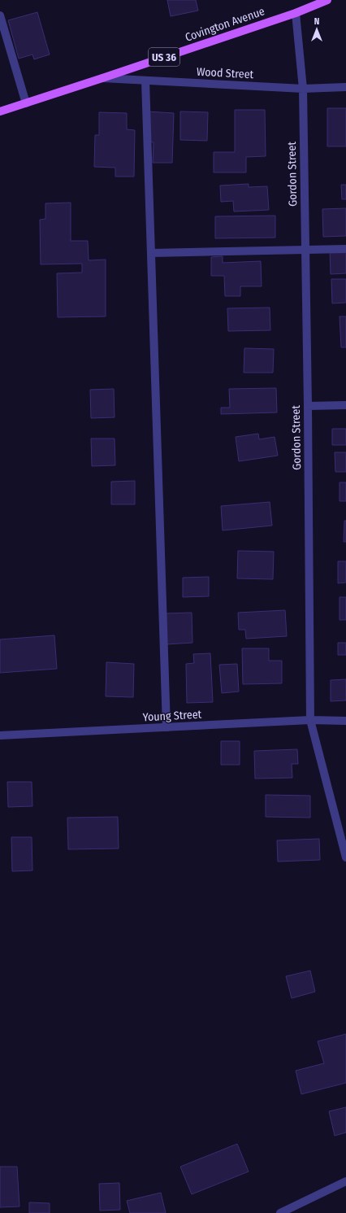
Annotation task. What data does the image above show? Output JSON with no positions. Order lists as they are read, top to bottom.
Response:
{
  "streets": {
    "main road": ["Covington Avenue", "US 36"],
    "street": ["Wood Street", "Gordon Street", "Young Street"]
  },
  "crossings": [
    ["Covington Avenue", "Wood Street"],
    ["Covington Avenue", "Gordon Street"],
    ["Wood Street", "Gordon Street"],
    ["Gordon Street", "Young Street"]
  ],
  "north": "top"
}
